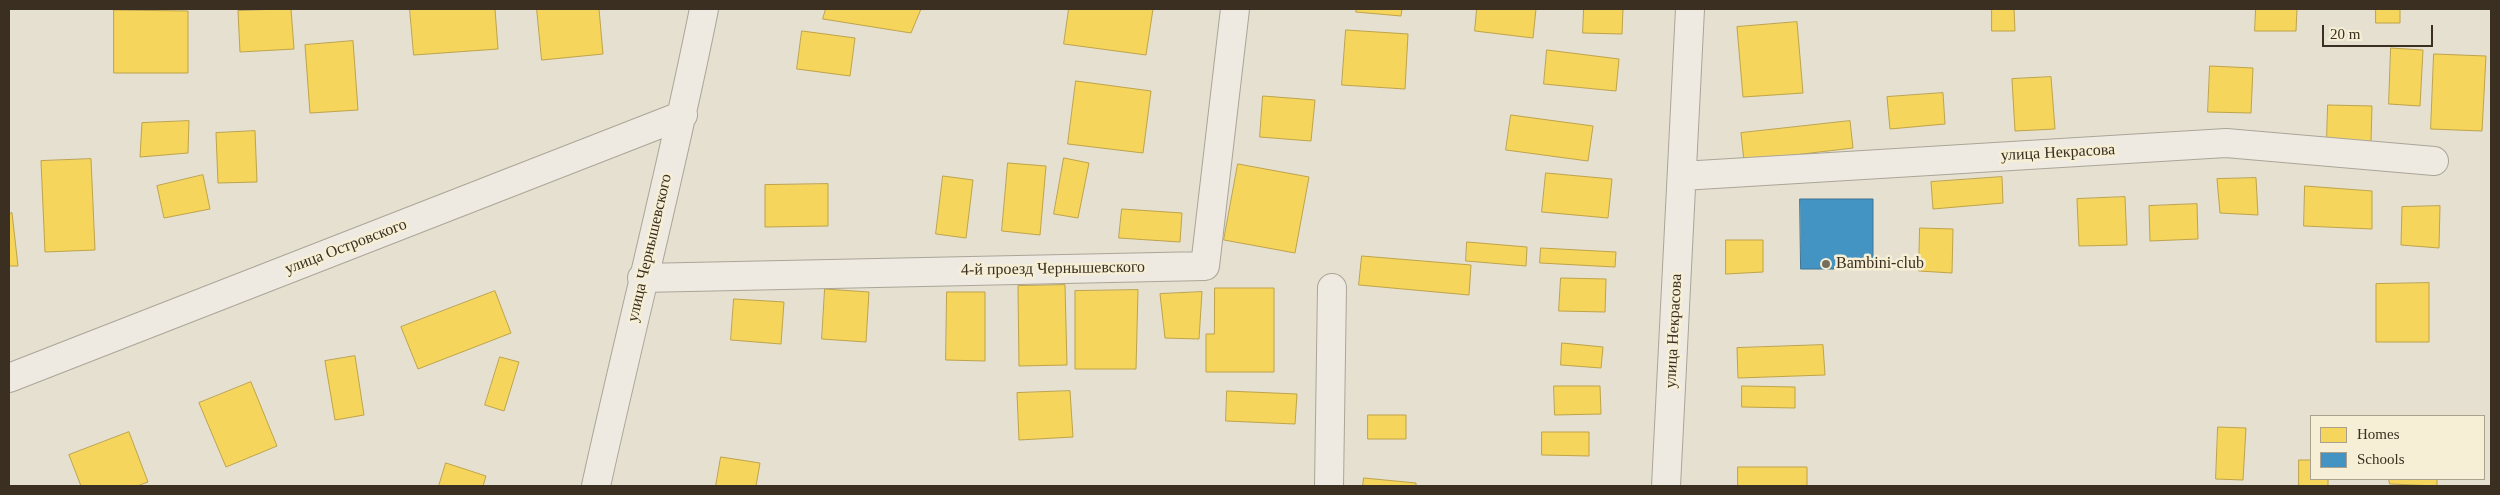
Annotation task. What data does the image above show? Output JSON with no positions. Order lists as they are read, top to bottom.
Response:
{
  "streets": {
    "street": [
      "улица Некрасова",
      "улица Островского",
      "улица Чернышевского",
      "4-й проезд Чернышевского"
    ]
  },
  "crossings": [
    ["улица Островского", "улица Чернышевского"],
    ["улица Чернышевского", "4-й проезд Чернышевского"]
  ],
  "places": ["Bambini-club"],
  "legend": ["Homes", "Schools"],
  "scale_bar": "20 m"
}
